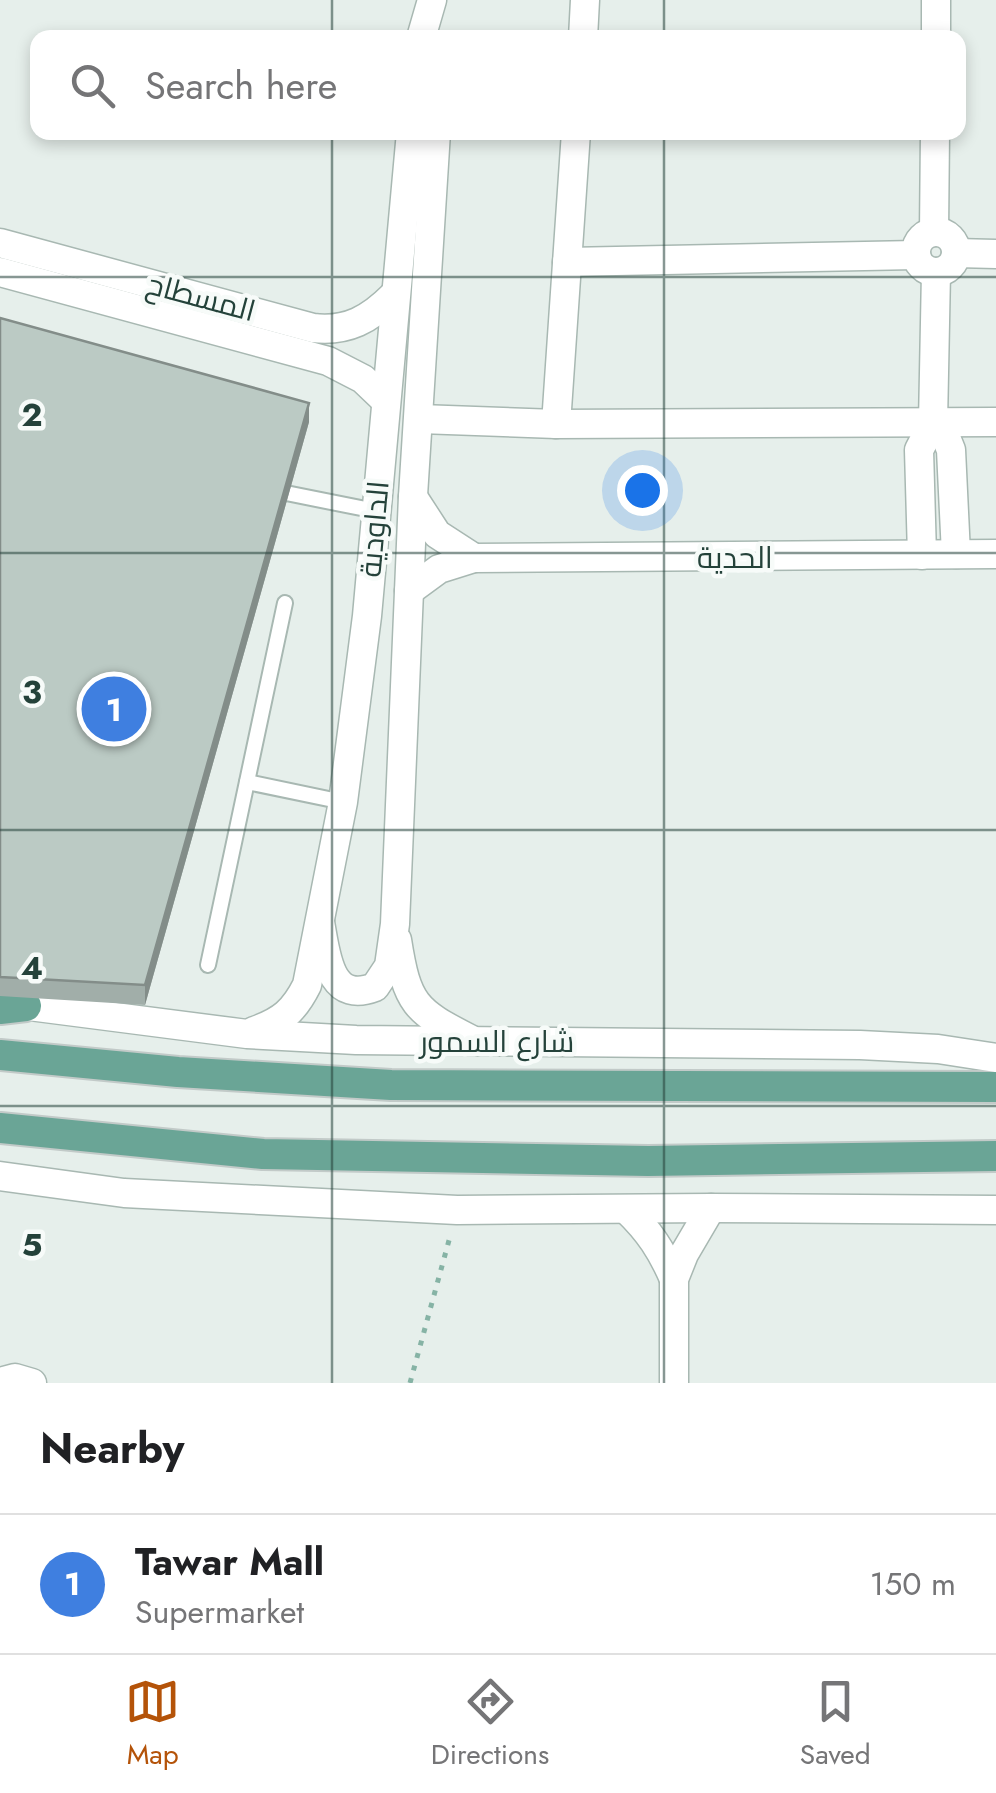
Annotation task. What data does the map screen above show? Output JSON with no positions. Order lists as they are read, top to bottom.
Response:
{
  "streets": {
    "main road": ["شارع السمور"],
    "street": ["المسطاح", "الداودية", "الحدية"]
  },
  "crossings": [
    ["المسطاح", "الداودية"],
    ["الداودية", "الحدية"],
    ["الداودية", "شارع السمور"]
  ],
  "page": {
    "search": "Search here",
    "pins": "1",
    "heading": "Nearby",
    "list": [
      {
        "mark": "1",
        "name": "Tawar Mall",
        "note": "Supermarket",
        "value": "150 m"
      }
    ],
    "nav": ["Map", "Directions", "Saved"]
  },
  "grid": {
    "rows": [
      "2",
      "3",
      "4",
      "5"
    ]
  }
}
